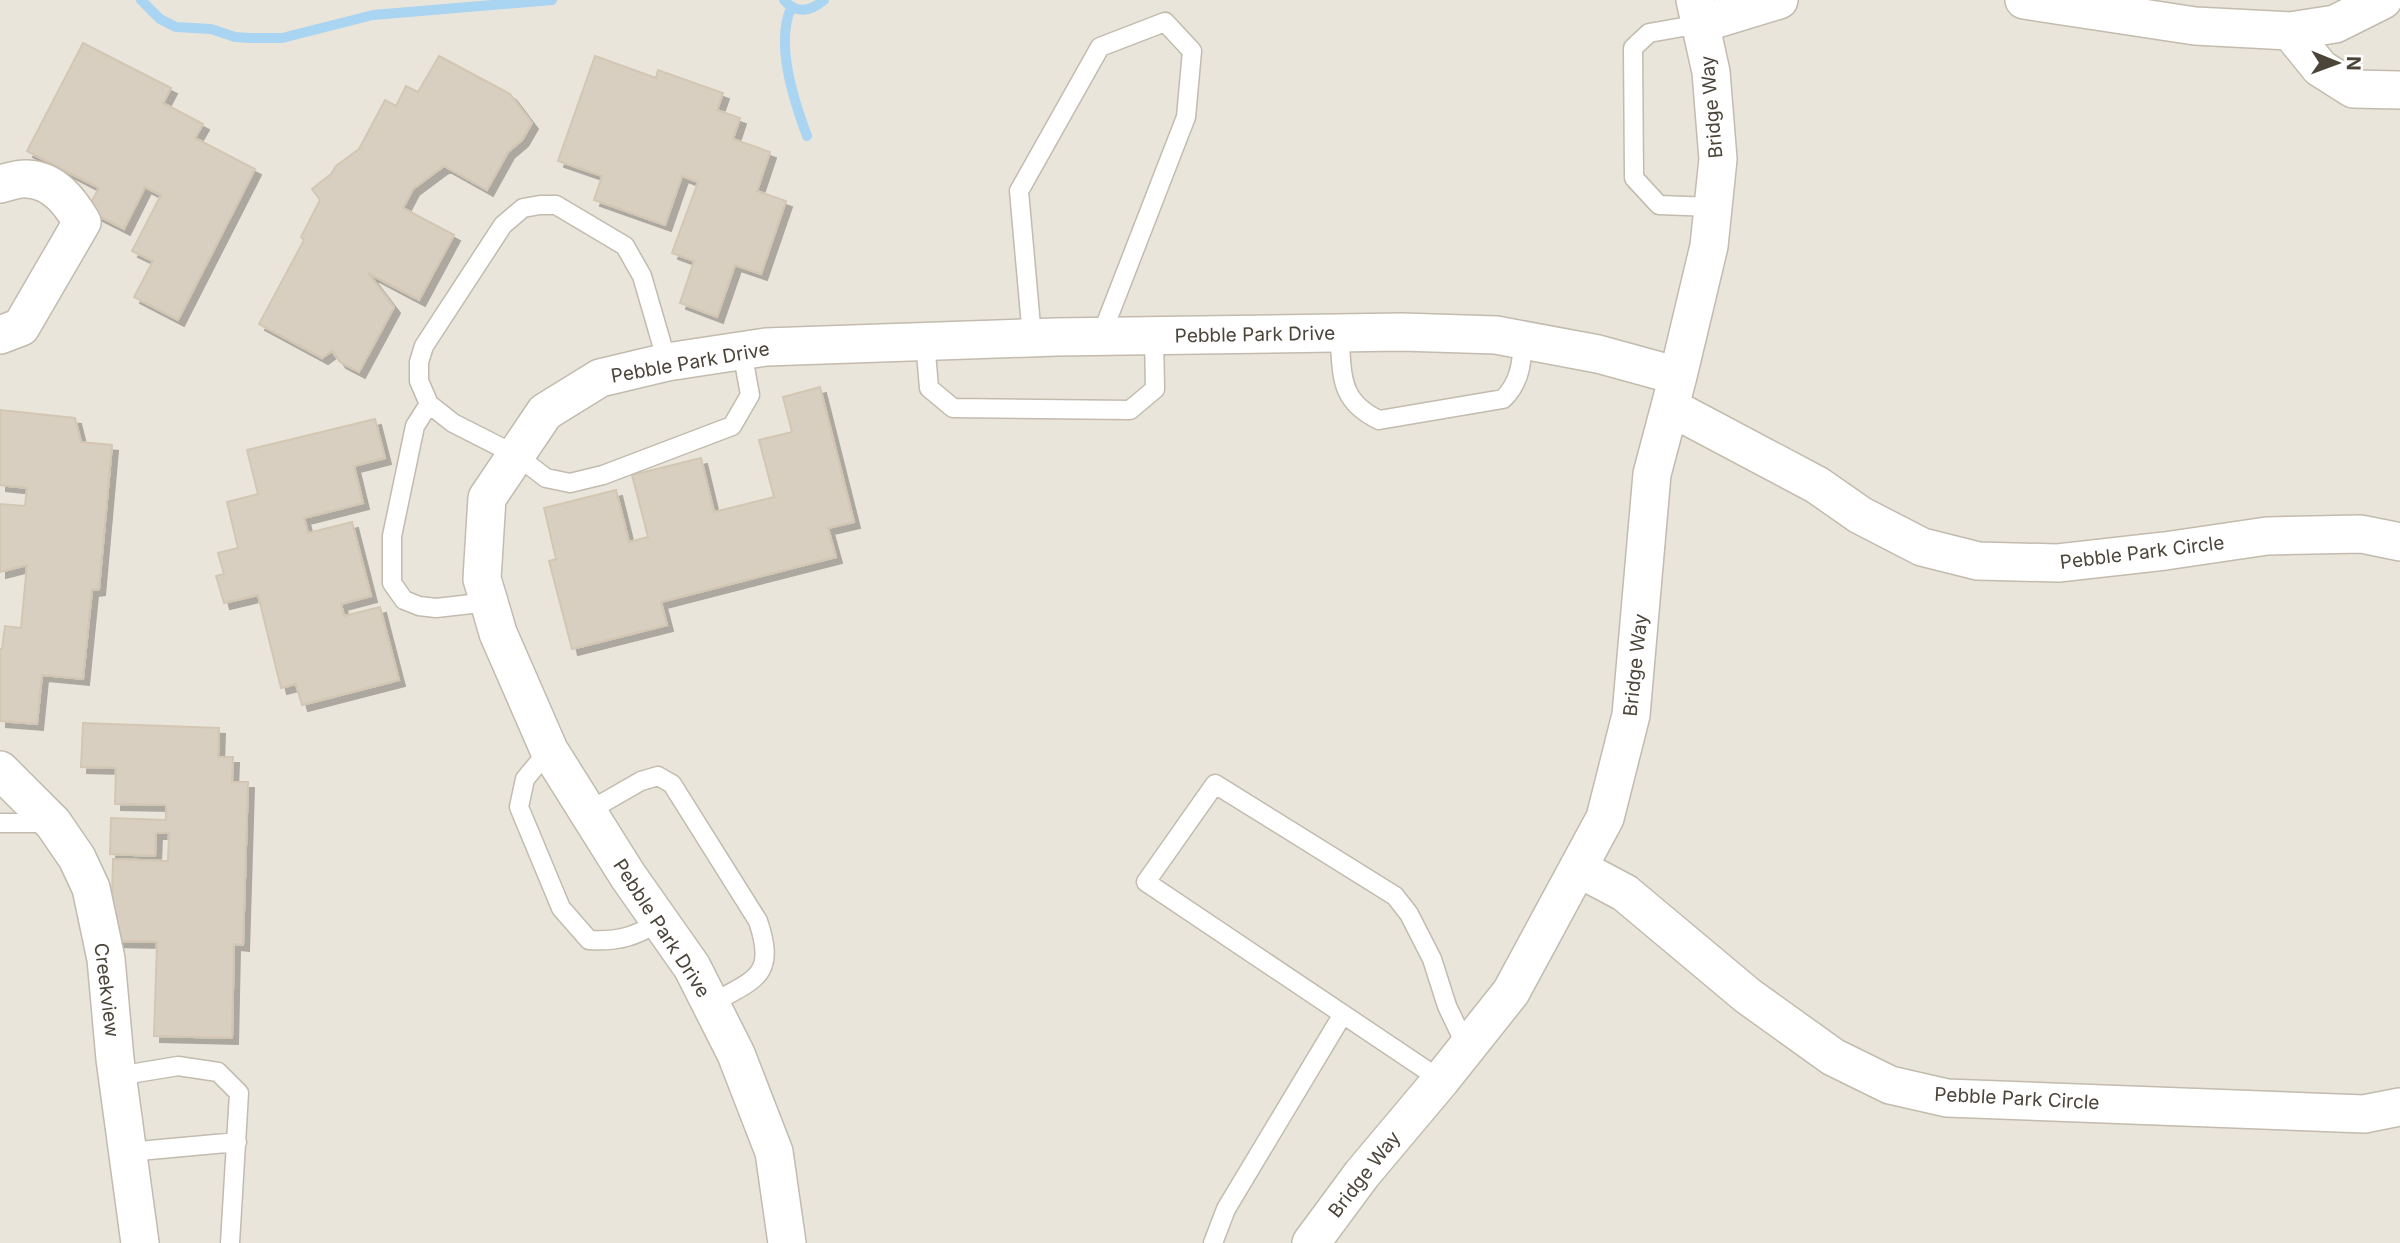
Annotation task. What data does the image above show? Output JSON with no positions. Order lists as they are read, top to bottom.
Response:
{
  "streets": {
    "street": [
      "Bridge Way",
      "Pebble Park Drive",
      "Pebble Park Circle",
      "Creekview"
    ]
  },
  "crossings": [
    ["Bridge Way", "Pebble Park Drive"],
    ["Bridge Way", "Pebble Park Circle"],
    ["Pebble Park Drive", "Pebble Park Circle"]
  ],
  "north": "right"
}
